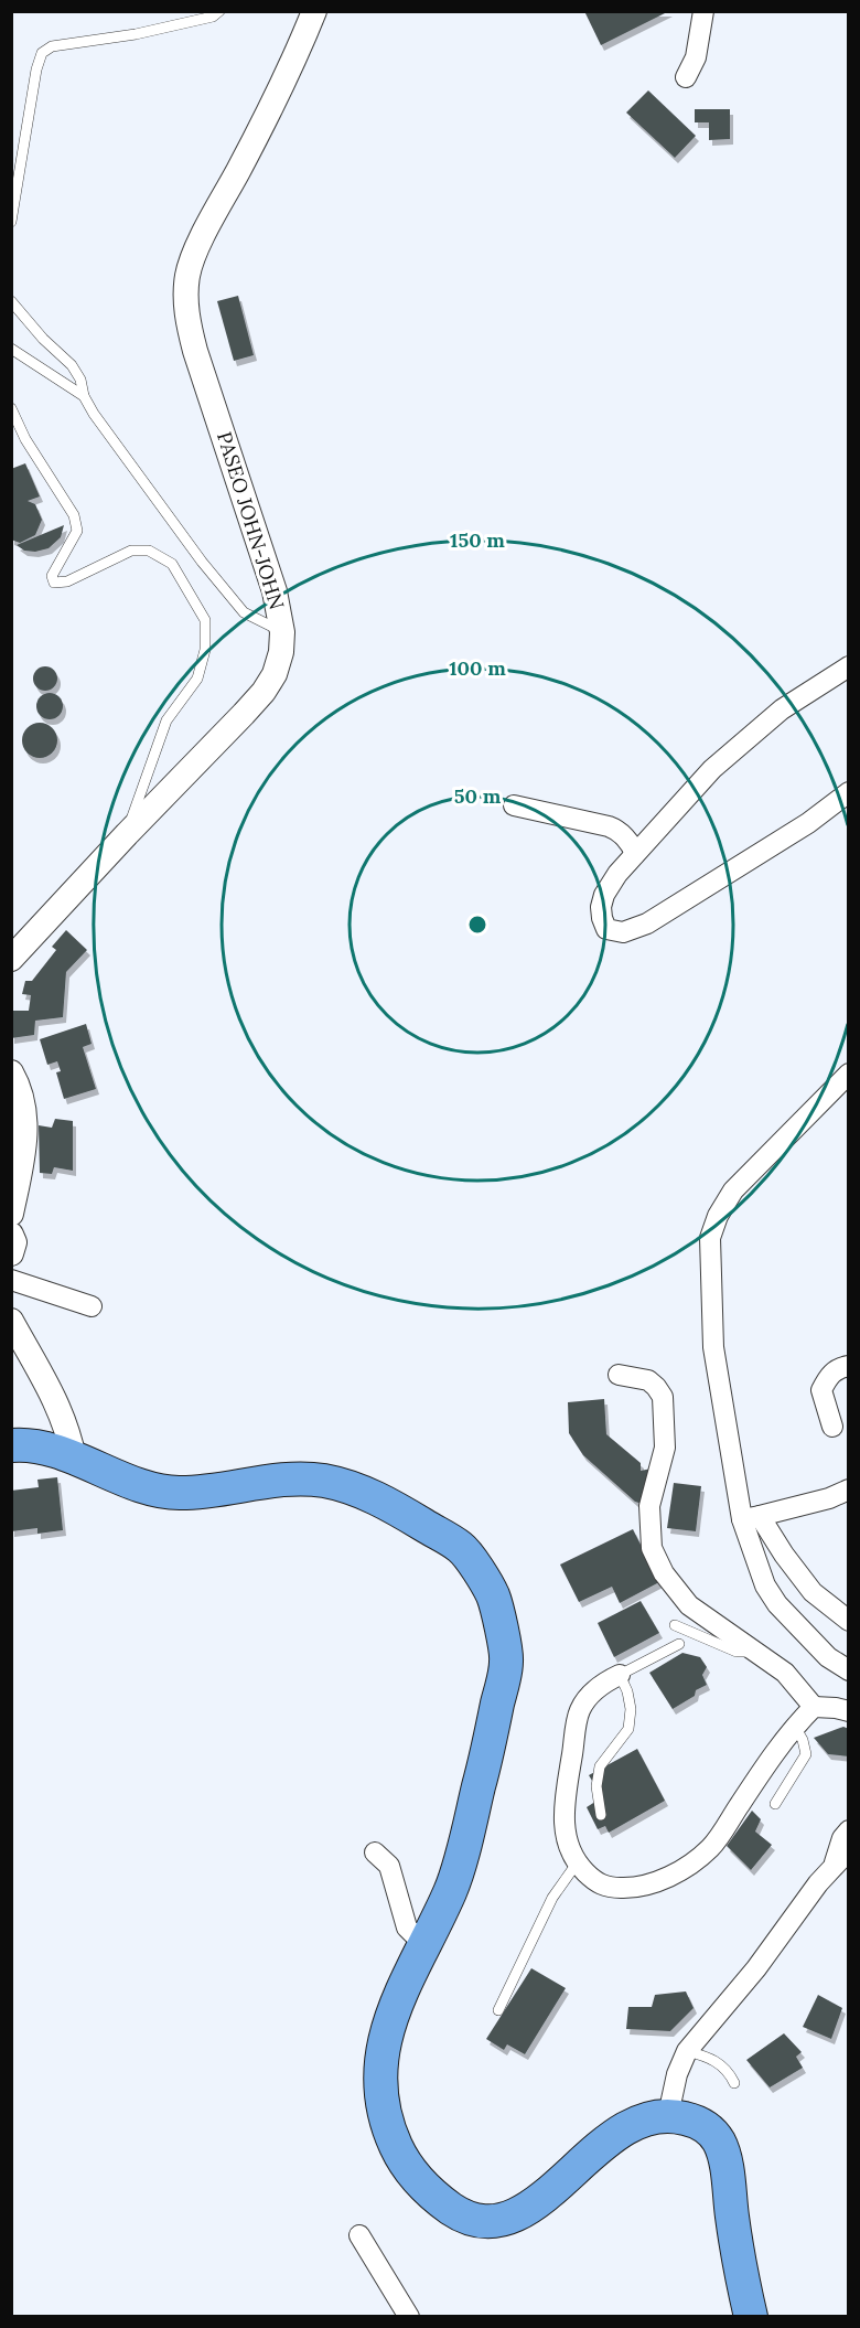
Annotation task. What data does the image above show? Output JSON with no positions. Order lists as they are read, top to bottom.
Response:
{
  "streets": {
    "street": ["PASEO JOHN-JOHN"]
  },
  "rings": ["150 m", "100 m", "50 m"]
}
